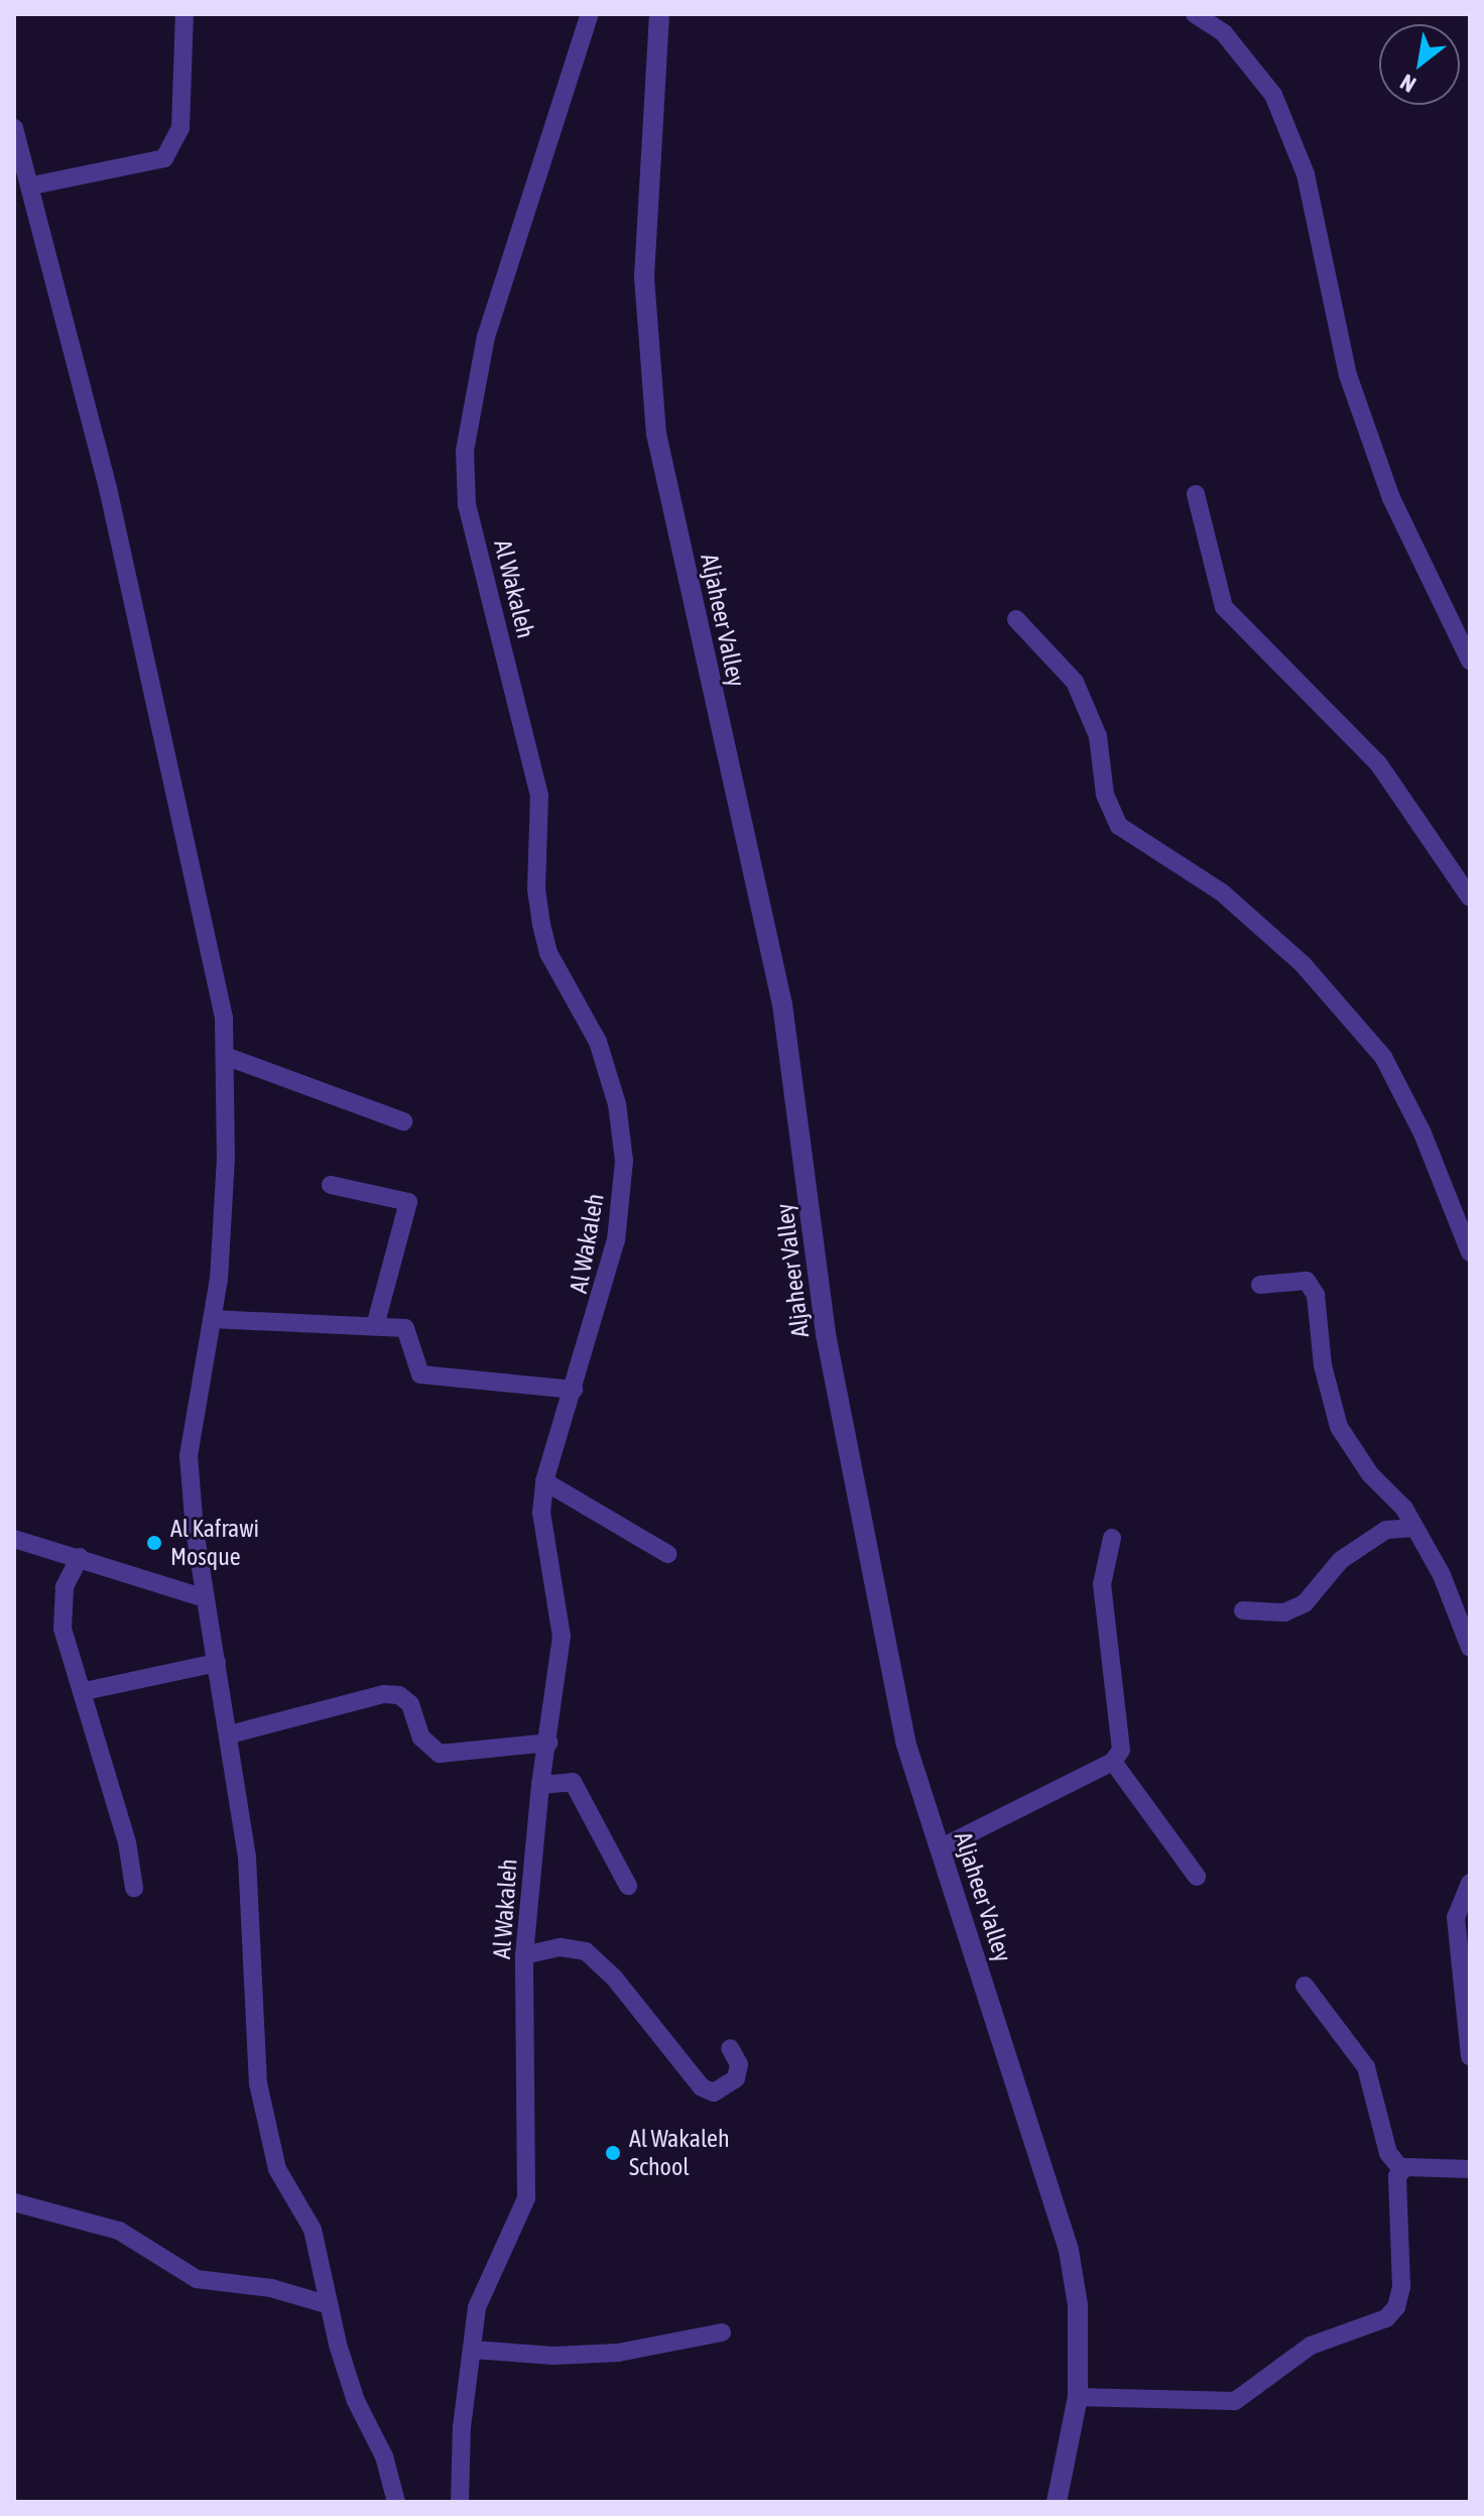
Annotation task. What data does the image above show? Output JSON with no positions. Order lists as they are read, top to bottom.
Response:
{
  "streets": {
    "street": ["Al Wakaleh", "Aljaheer Valley"]
  },
  "places": ["Al Kafrawi Mosque", "Al Wakaleh School"],
  "north": "bottom left"
}
